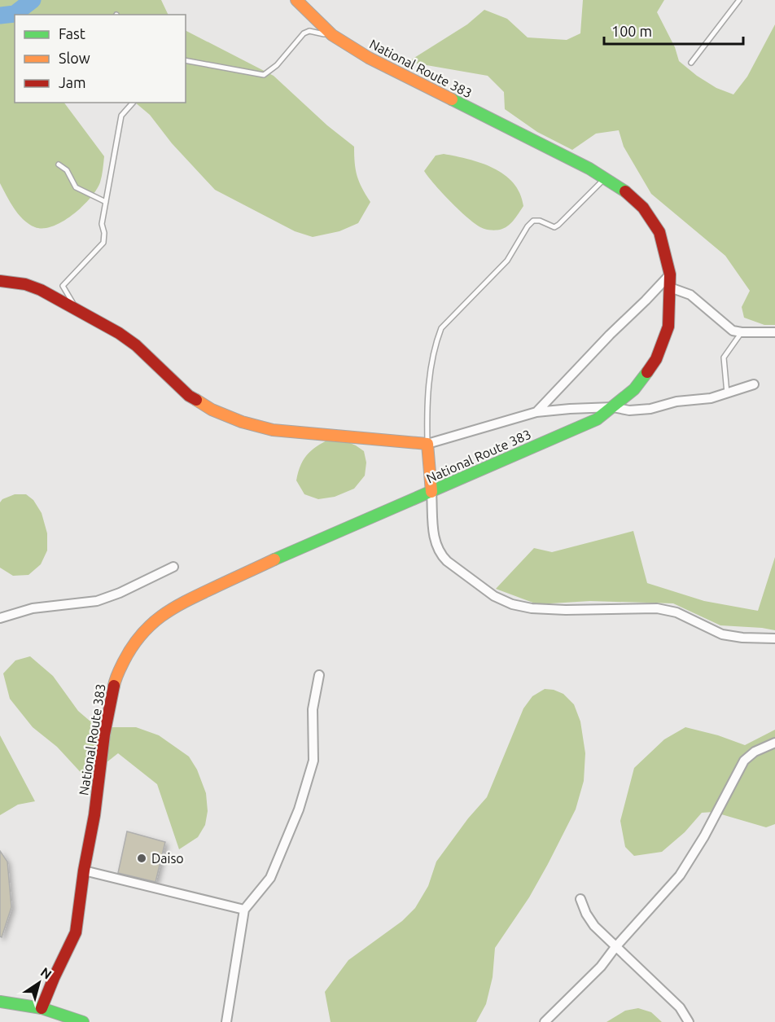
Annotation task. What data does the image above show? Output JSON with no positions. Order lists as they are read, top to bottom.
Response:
{
  "streets": {
    "main road": ["National Route 383"]
  },
  "places": ["Daiso"],
  "legend": ["Fast", "Slow", "Jam"],
  "scale_bar": "100 m",
  "north": "top right"
}
